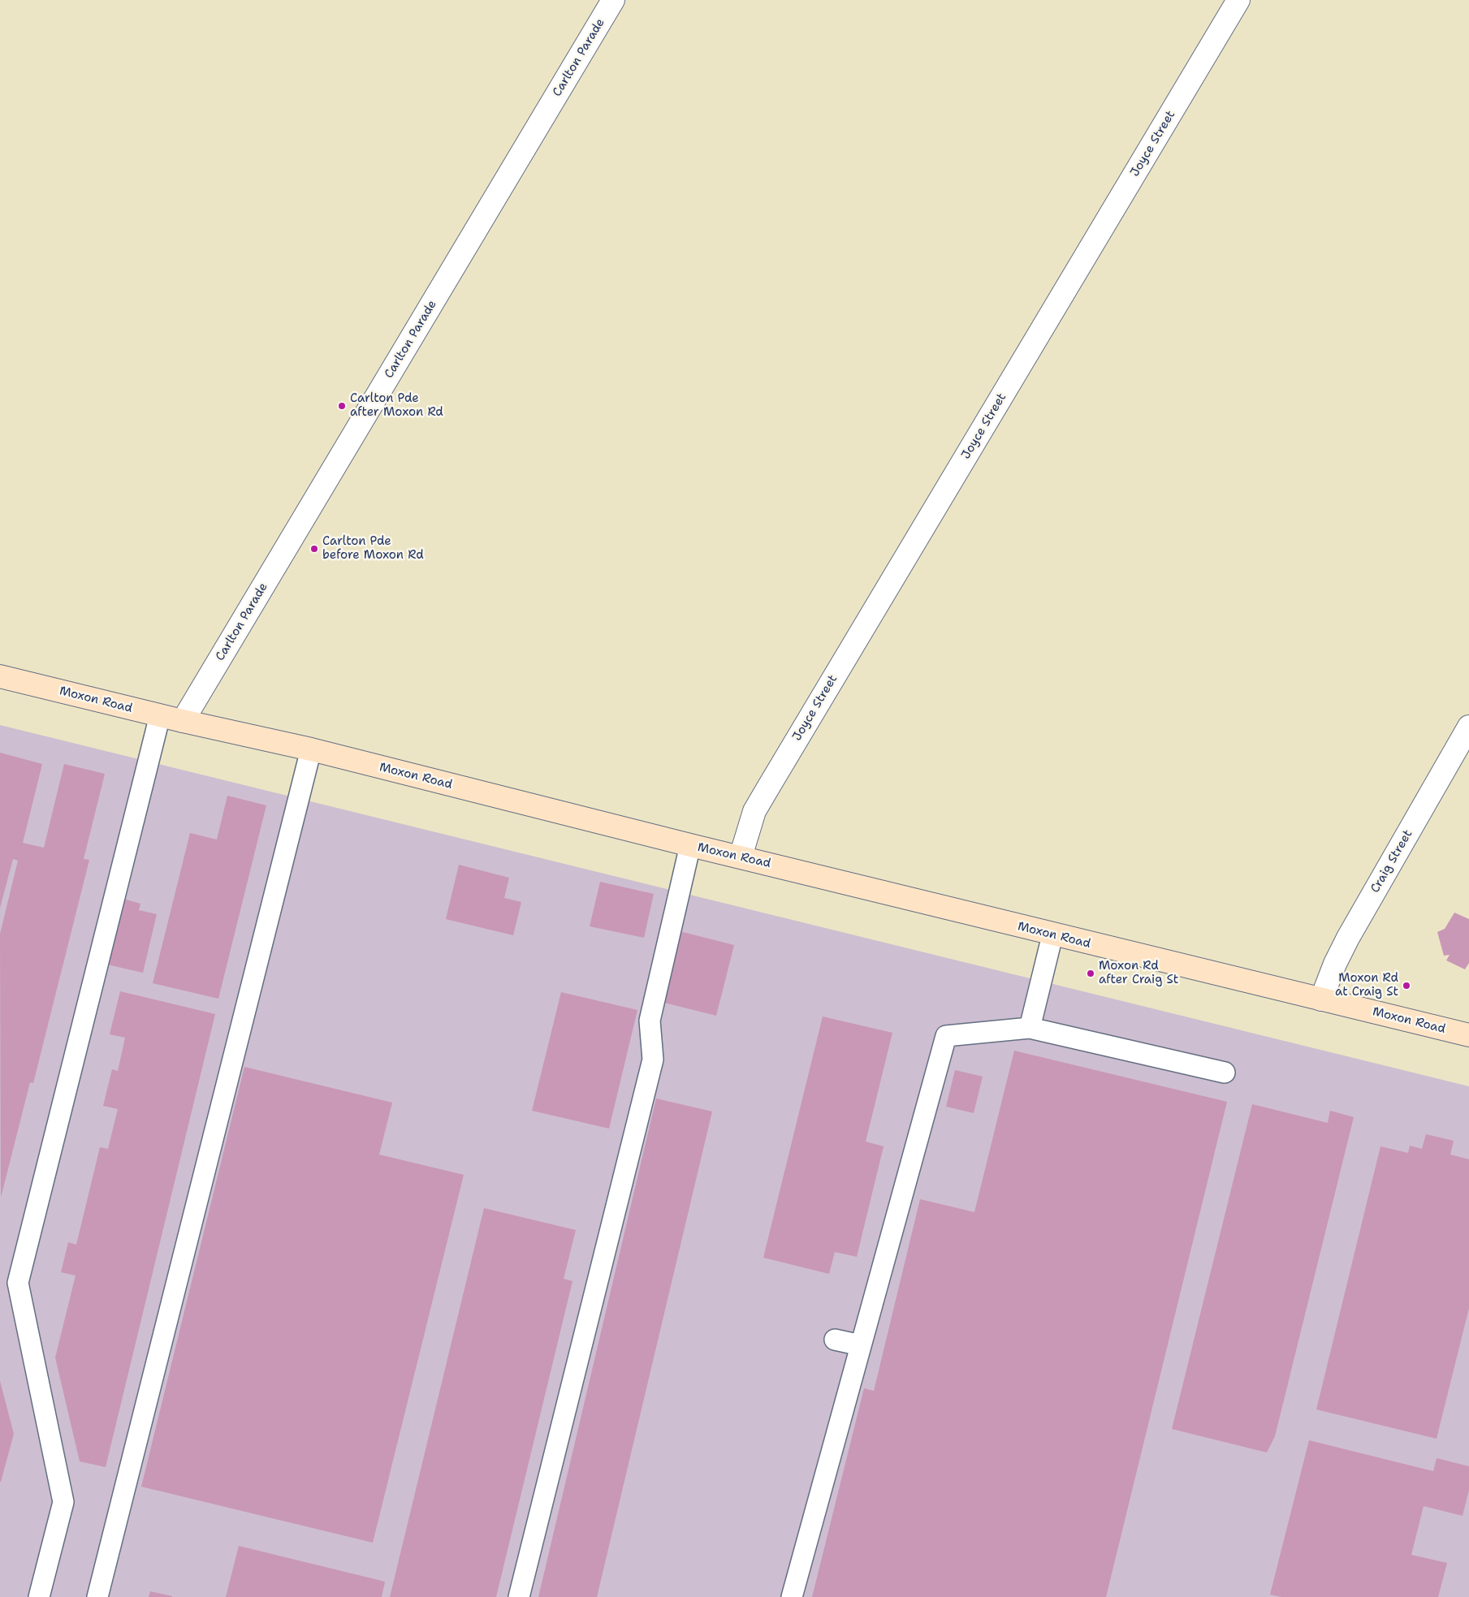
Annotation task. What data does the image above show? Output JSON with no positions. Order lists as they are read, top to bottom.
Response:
{
  "streets": {
    "main road": ["Moxon Road"],
    "street": ["Carlton Parade", "Joyce Street", "Craig Street"]
  },
  "crossings": [
    ["Carlton Parade", "Moxon Road"],
    ["Joyce Street", "Moxon Road"],
    ["Moxon Road", "Craig Street"]
  ],
  "places": [
    "Carlton Pde after Moxon Rd",
    "Carlton Pde before Moxon Rd",
    "Moxon Rd after Craig St",
    "Moxon Rd at Craig St"
  ]
}
